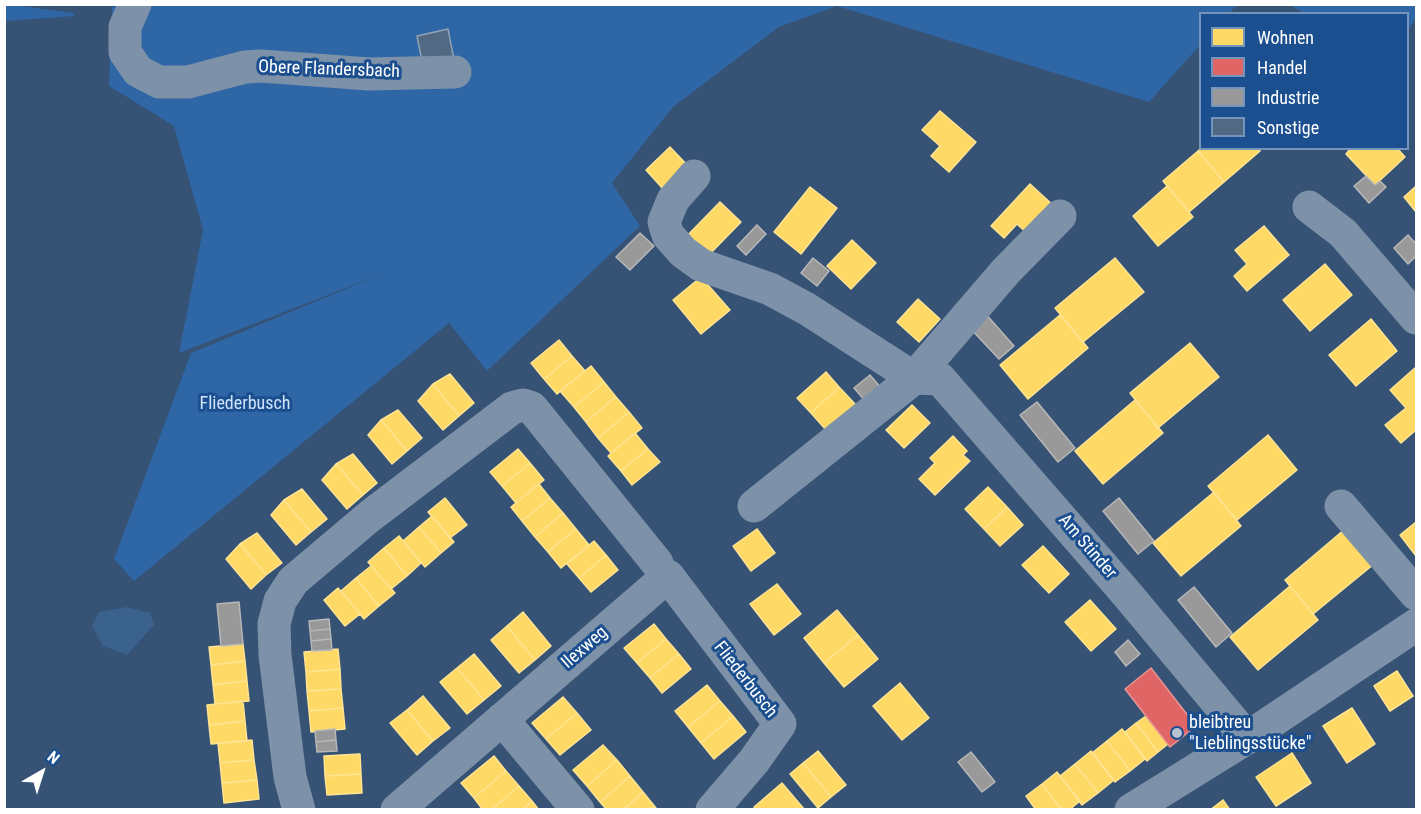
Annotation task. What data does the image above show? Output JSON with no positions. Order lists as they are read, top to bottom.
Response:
{
  "streets": {
    "street": [
      "Obere Flandersbach",
      "Am Stinder",
      "Ilexweg",
      "Fliederbusch"
    ]
  },
  "crossings": [
    ["Ilexweg", "Fliederbusch"]
  ],
  "parks": ["Fliederbusch"],
  "places": ["bleibtreu \"Lieblingsstücke\""],
  "legend": [
    "Wohnen",
    "Handel",
    "Industrie",
    "Sonstige"
  ],
  "north": "top right"
}
